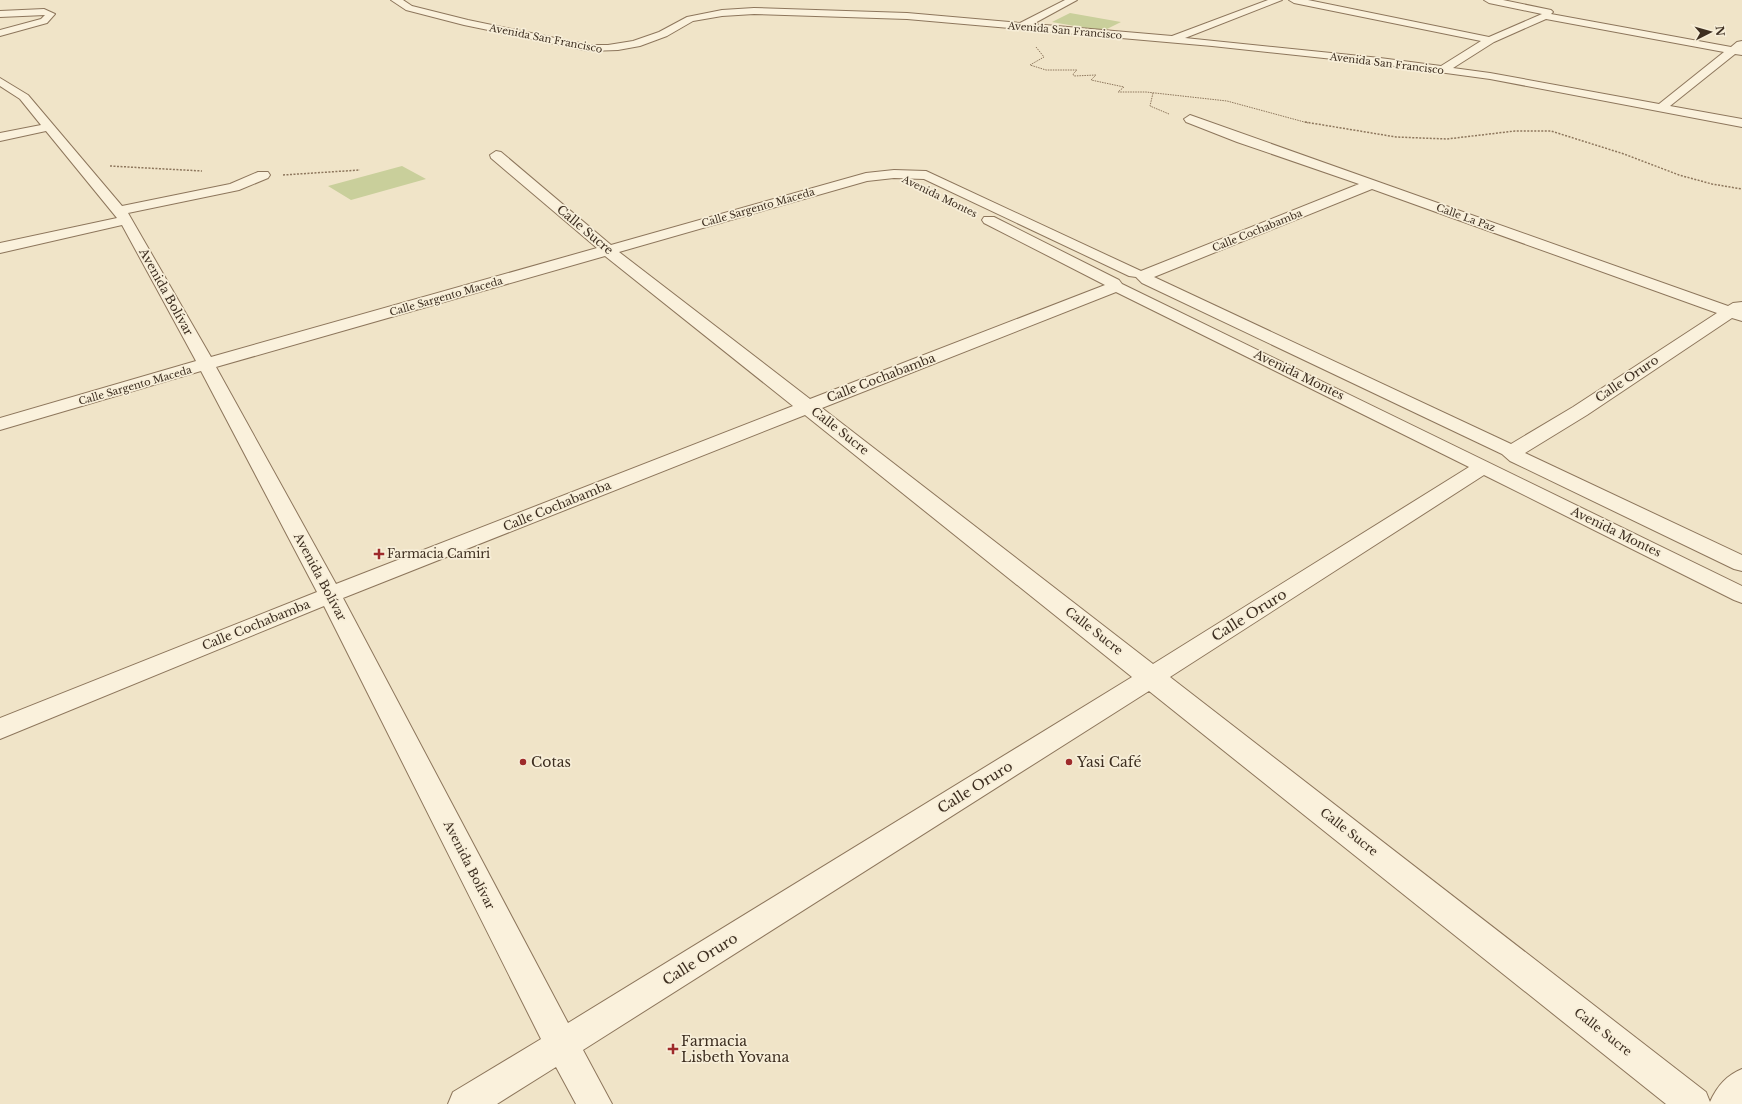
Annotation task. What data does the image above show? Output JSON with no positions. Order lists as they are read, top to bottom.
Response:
{
  "streets": {
    "street": [
      "Avenida San Francisco",
      "Avenida Montes",
      "Calle Sargento Maceda",
      "Calle La Paz",
      "Calle Sucre",
      "Calle Cochabamba",
      "Avenida Bolívar",
      "Calle Oruro"
    ]
  },
  "crossings": [
    ["Avenida Montes", "Calle Sargento Maceda"],
    ["Avenida Montes", "Calle Cochabamba"],
    ["Avenida Montes", "Calle Oruro"],
    ["Calle Sargento Maceda", "Calle Sucre"],
    ["Calle Sargento Maceda", "Avenida Bolívar"],
    ["Calle La Paz", "Calle Cochabamba"],
    ["Calle La Paz", "Calle Oruro"],
    ["Calle Sucre", "Calle Cochabamba"],
    ["Calle Sucre", "Calle Oruro"],
    ["Calle Cochabamba", "Avenida Bolívar"],
    ["Avenida Bolívar", "Calle Oruro"]
  ],
  "places": {
    "health": ["Farmacia Camiri", "Farmacia Lisbeth Yovana"],
    "other": ["Cotas", "Yasi Café"]
  },
  "north": "right"
}
